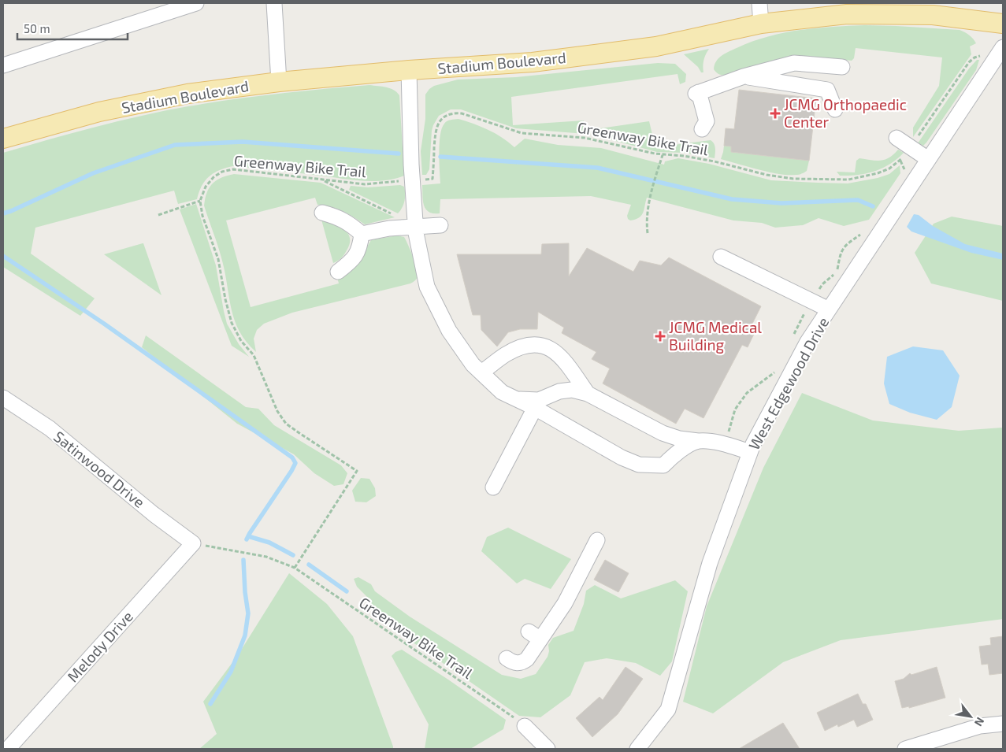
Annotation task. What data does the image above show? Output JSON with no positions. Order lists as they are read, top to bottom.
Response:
{
  "streets": {
    "main road": ["Stadium Boulevard"],
    "street": ["West Edgewood Drive", "Satinwood Drive", "Melody Drive"],
    "path": ["Greenway Bike Trail"]
  },
  "crossings": [
    ["Greenway Bike Trail", "Satinwood Drive"],
    ["Greenway Bike Trail", "Melody Drive"],
    ["Satinwood Drive", "Melody Drive"]
  ],
  "places": {
    "health": ["JCMG Orthopaedic Center", "JCMG Medical Building"]
  },
  "scale_bar": "50 m",
  "north": "bottom right"
}
